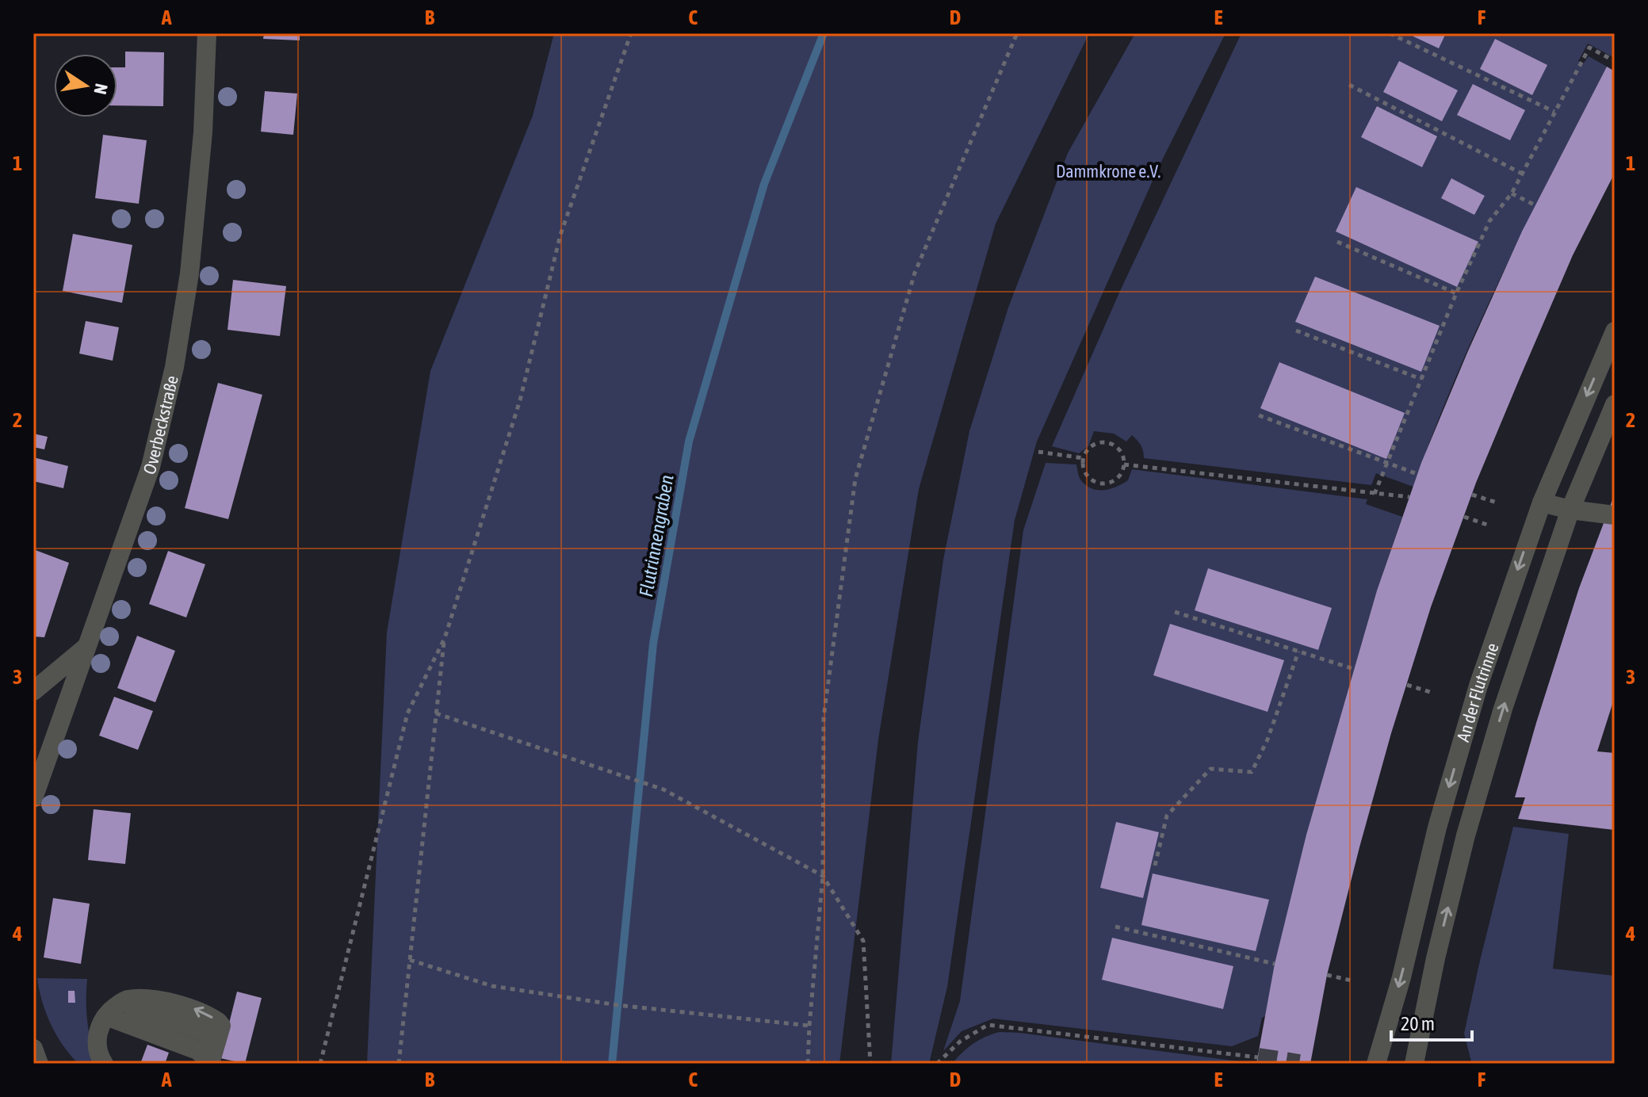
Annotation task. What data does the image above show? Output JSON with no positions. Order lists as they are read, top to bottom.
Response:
{
  "streets": {
    "street": ["Overbeckstraße", "An der Flutrinne"]
  },
  "water": ["Flutrinnengraben"],
  "parks": ["Dammkrone e.V."],
  "scale_bar": "20 m",
  "north": "right",
  "grid": {
    "columns": [
      "A",
      "B",
      "C",
      "D",
      "E",
      "F"
    ],
    "rows": [
      "1",
      "2",
      "3",
      "4"
    ]
  }
}
